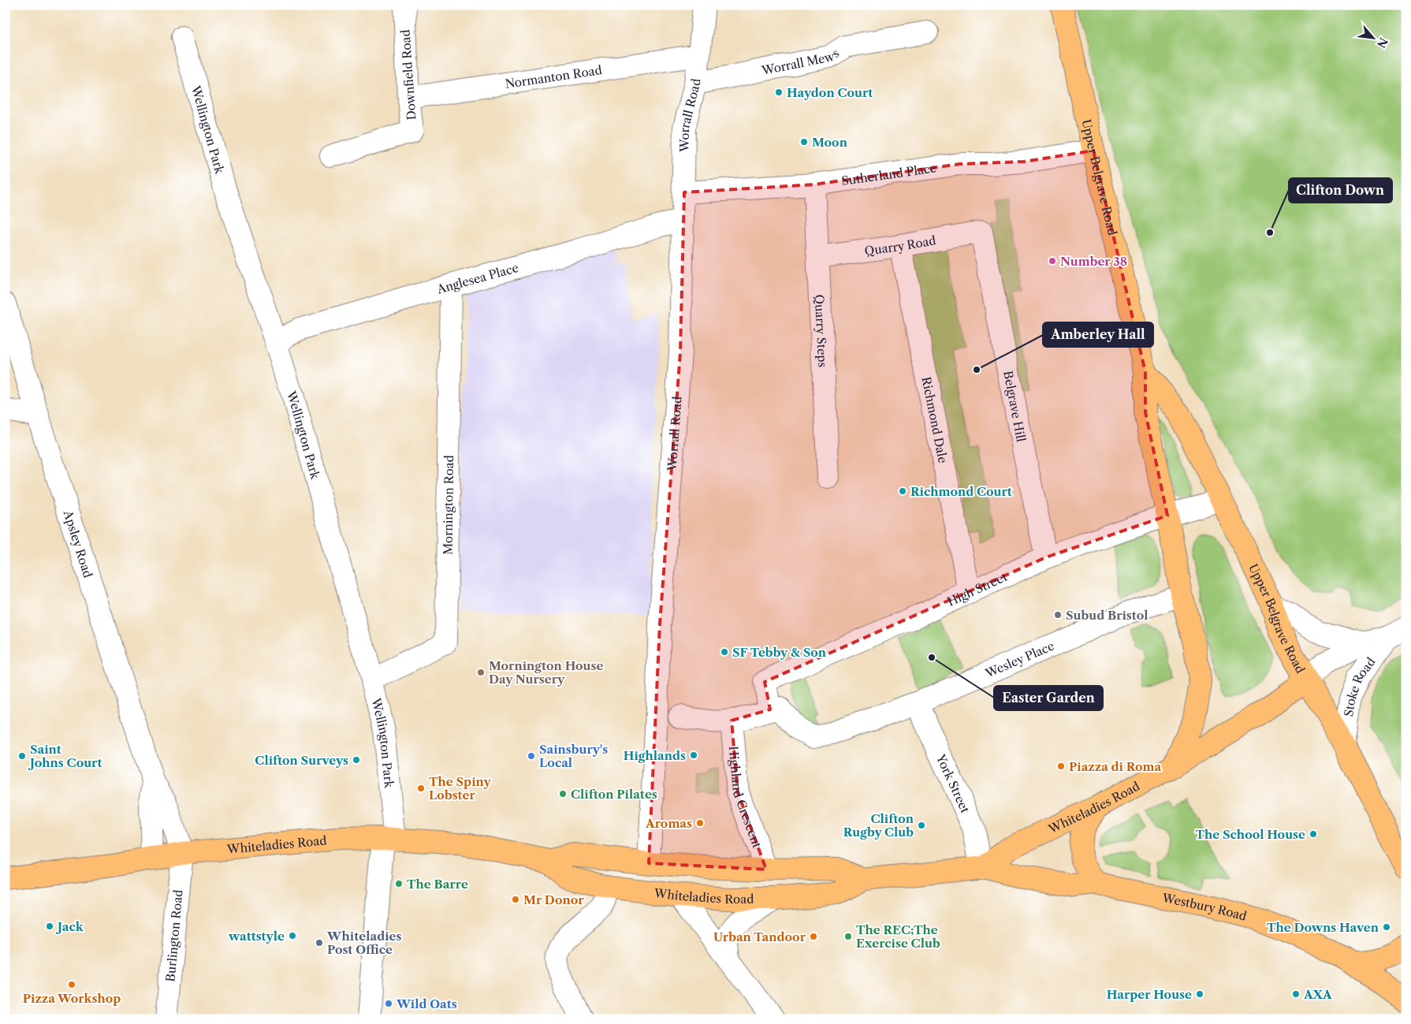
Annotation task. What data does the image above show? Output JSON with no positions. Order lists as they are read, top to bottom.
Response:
{
  "streets": {
    "main road": ["Upper Belgrave Road", "Whiteladies Road", "Westbury Road"],
    "street": [
      "Worrall Mews",
      "Downfield Road",
      "Normanton Road",
      "Worrall Road",
      "Wellington Park",
      "Sutherland Place",
      "Quarry Road",
      "Anglesea Place",
      "Quarry Steps",
      "Belgrave Hill",
      "Richmond Dale",
      "Mornington Road",
      "Apsley Road",
      "High Street",
      "Wesley Place",
      "Stoke Road",
      "York Street",
      "Highland Crescent",
      "Burlington Road"
    ]
  },
  "crossings": [
    ["Worrall Mews", "Worrall Road"],
    ["Downfield Road", "Normanton Road"],
    ["Normanton Road", "Worrall Road"],
    ["Worrall Road", "Sutherland Place"],
    ["Worrall Road", "Anglesea Place"],
    ["Worrall Road", "Whiteladies Road"],
    ["Wellington Park", "Anglesea Place"],
    ["Wellington Park", "Mornington Road"],
    ["Wellington Park", "Whiteladies Road"],
    ["Sutherland Place", "Upper Belgrave Road"],
    ["Sutherland Place", "Quarry Steps"],
    ["Upper Belgrave Road", "High Street"],
    ["Upper Belgrave Road", "Wesley Place"],
    ["Upper Belgrave Road", "Stoke Road"],
    ["Upper Belgrave Road", "Whiteladies Road"],
    ["Quarry Road", "Quarry Steps"],
    ["Quarry Road", "Belgrave Hill"],
    ["Quarry Road", "Richmond Dale"],
    ["Anglesea Place", "Mornington Road"],
    ["Belgrave Hill", "High Street"],
    ["Richmond Dale", "High Street"],
    ["Apsley Road", "Whiteladies Road"],
    ["Apsley Road", "Burlington Road"],
    ["High Street", "Wesley Place"],
    ["Wesley Place", "York Street"],
    ["Stoke Road", "Whiteladies Road"],
    ["York Street", "Whiteladies Road"],
    ["York Street", "Westbury Road"],
    ["Highland Crescent", "Whiteladies Road"],
    ["Whiteladies Road", "Westbury Road"],
    ["Whiteladies Road", "Burlington Road"]
  ],
  "places": [
    "Haydon Court",
    "Moon",
    "Clifton Down",
    "Number 38",
    "Amberley Hall",
    "Richmond Court",
    "Subud Bristol",
    "SF Tebby & Son",
    "Easter Garden",
    "Mornington House Day Nursery",
    "Highlands",
    "Saint Johns Court",
    "Sainsbury's Local",
    "Clifton Surveys",
    "Piazza di Roma",
    "The Spiny Lobster",
    "Clifton Pilates",
    "Aromas",
    "Clifton Rugby Club",
    "The School House",
    "The Barre",
    "Mr Donor",
    "Jack",
    "The Downs Haven",
    "wattstyle",
    "Urban Tandoor",
    "The REC;The Exercise Club",
    "Whiteladies Post Office",
    "Pizza Workshop",
    "Harper House",
    "AXA",
    "Wild Oats"
  ],
  "north": "bottom right"
}
